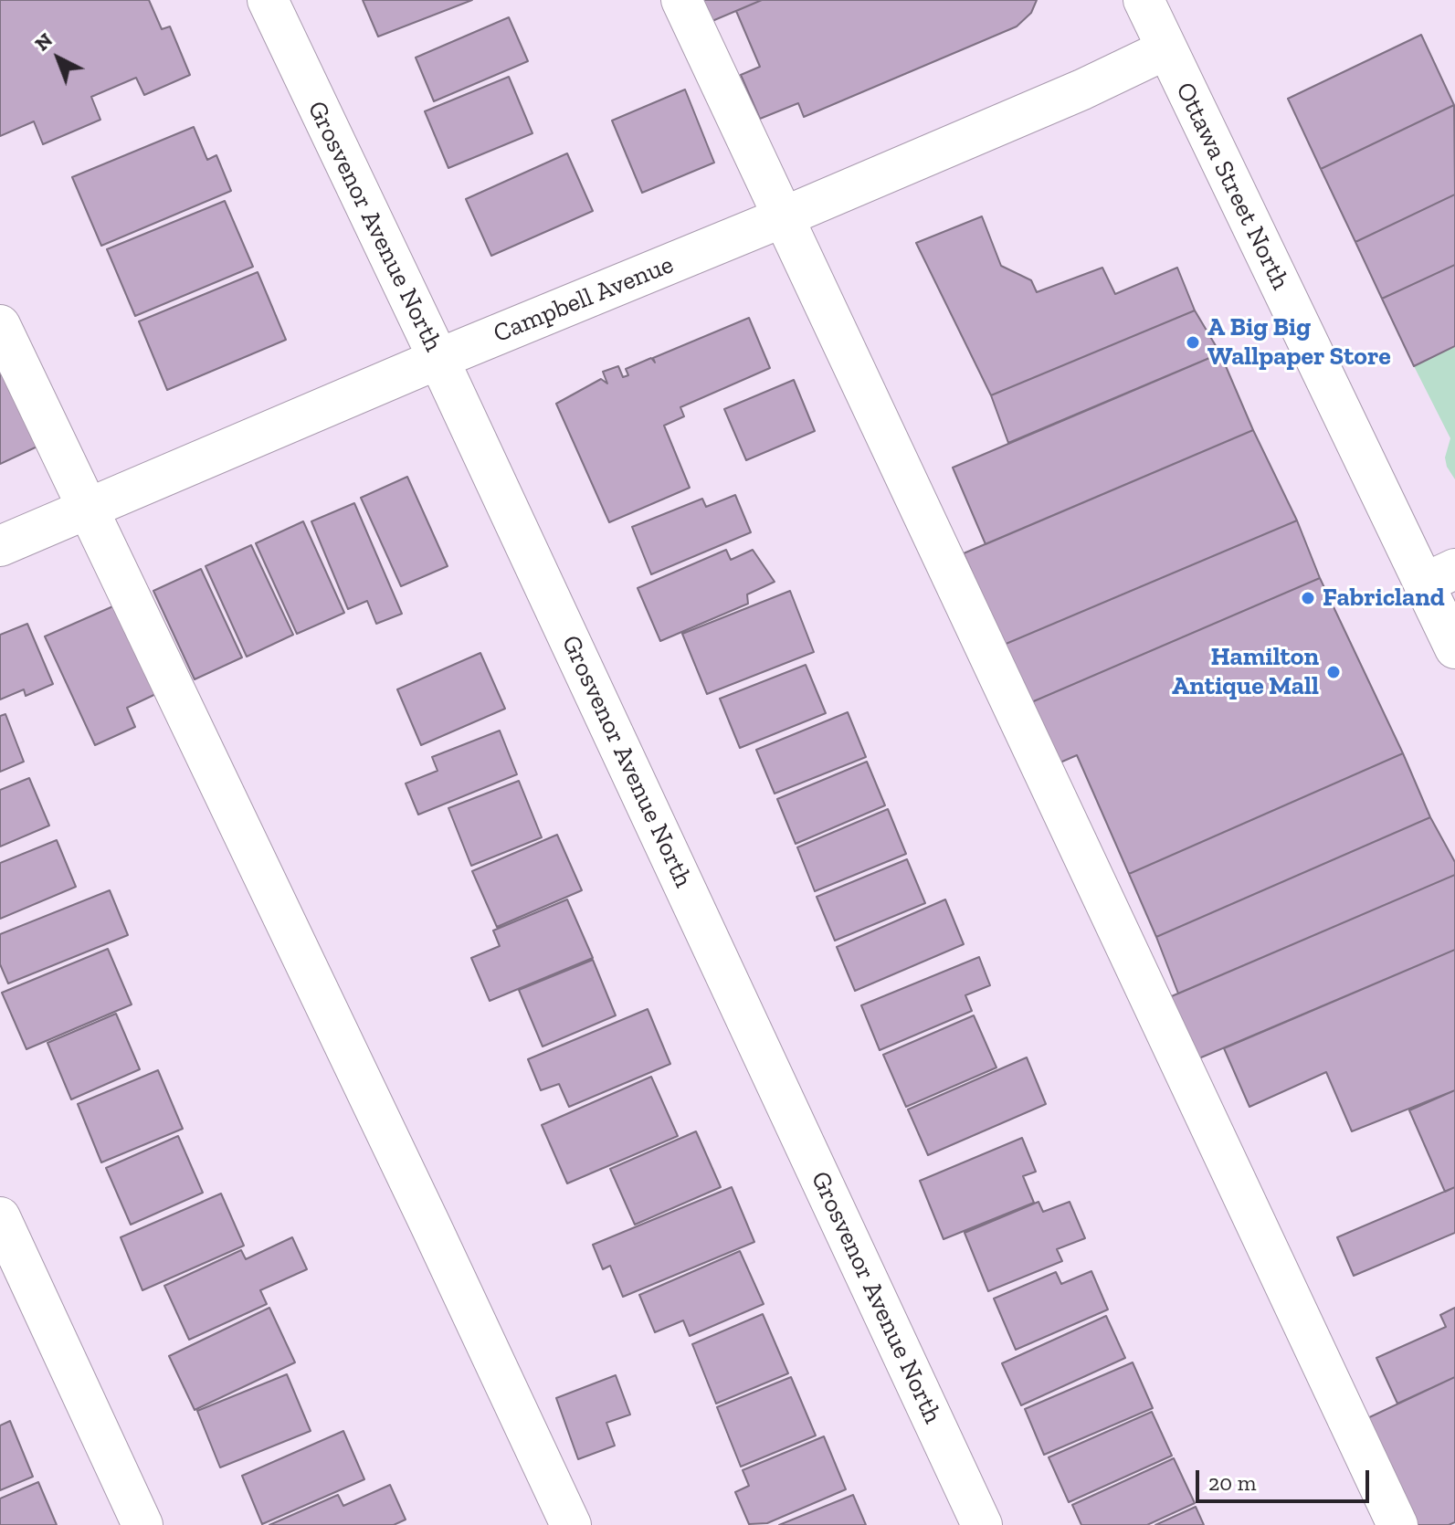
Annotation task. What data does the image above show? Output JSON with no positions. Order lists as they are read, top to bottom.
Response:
{
  "streets": {
    "street": ["Ottawa Street North", "Grosvenor Avenue North", "Campbell Avenue"]
  },
  "crossings": [
    ["Ottawa Street North", "Campbell Avenue"],
    ["Grosvenor Avenue North", "Campbell Avenue"]
  ],
  "places": ["A Big Big Wallpaper Store", "Fabricland", "Hamilton Antique Mall"],
  "scale_bar": "20 m",
  "north": "top left"
}
